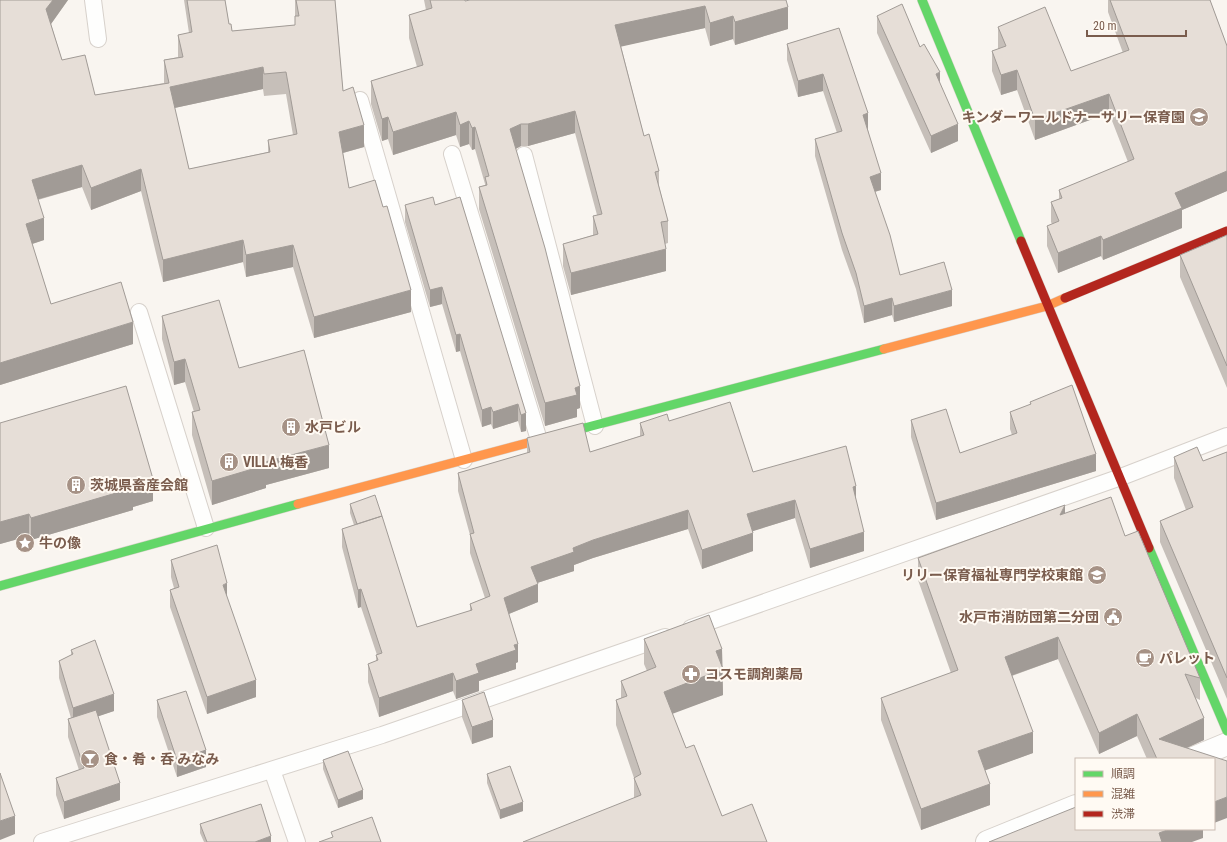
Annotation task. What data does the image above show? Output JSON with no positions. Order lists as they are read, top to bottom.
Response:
{
  "places": {
    "school or university": ["キンダーワールドナーサリー保育園", "リリー保育福祉専門学校東館"],
    "building": ["水戸ビル", "VILLA 梅香", "茨城県畜産会館"],
    "place": ["牛の像"],
    "public building": ["水戸市消防団第二分団"],
    "cafe": ["パレット"],
    "pharmacy": ["コスモ調剤薬局"],
    "bar": ["食・肴・呑 みなみ"]
  },
  "legend": ["順調", "混雑", "渋滞"],
  "scale_bar": "20 m"
}
